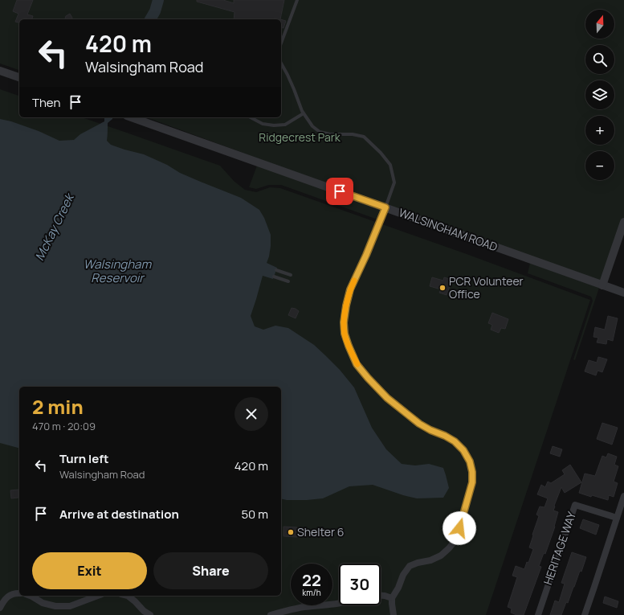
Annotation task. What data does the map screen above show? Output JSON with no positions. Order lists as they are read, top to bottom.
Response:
{
  "streets": {
    "street": ["WALSINGHAM ROAD", "HERITAGE WAY"]
  },
  "water": ["McKay Creek", "Walsingham Reservoir"],
  "parks": ["Ridgecrest Park"],
  "places": ["PCR Volunteer Office", "Shelter 6"],
  "north": "top",
  "page": {
    "map_buttons": ["+", "−"],
    "turn": ["420 m", "Walsingham Road"],
    "then": "Then",
    "heading": ["2 min", "470 m · 20:09"],
    "list": [
      {
        "name": "Turn left",
        "note": "Walsingham Road",
        "value": "420 m"
      },
      {
        "name": "Arrive at destination",
        "value": "50 m"
      }
    ],
    "buttons": ["Exit", "Share"],
    "speed": "22 km/h",
    "limit": "30"
  }
}
